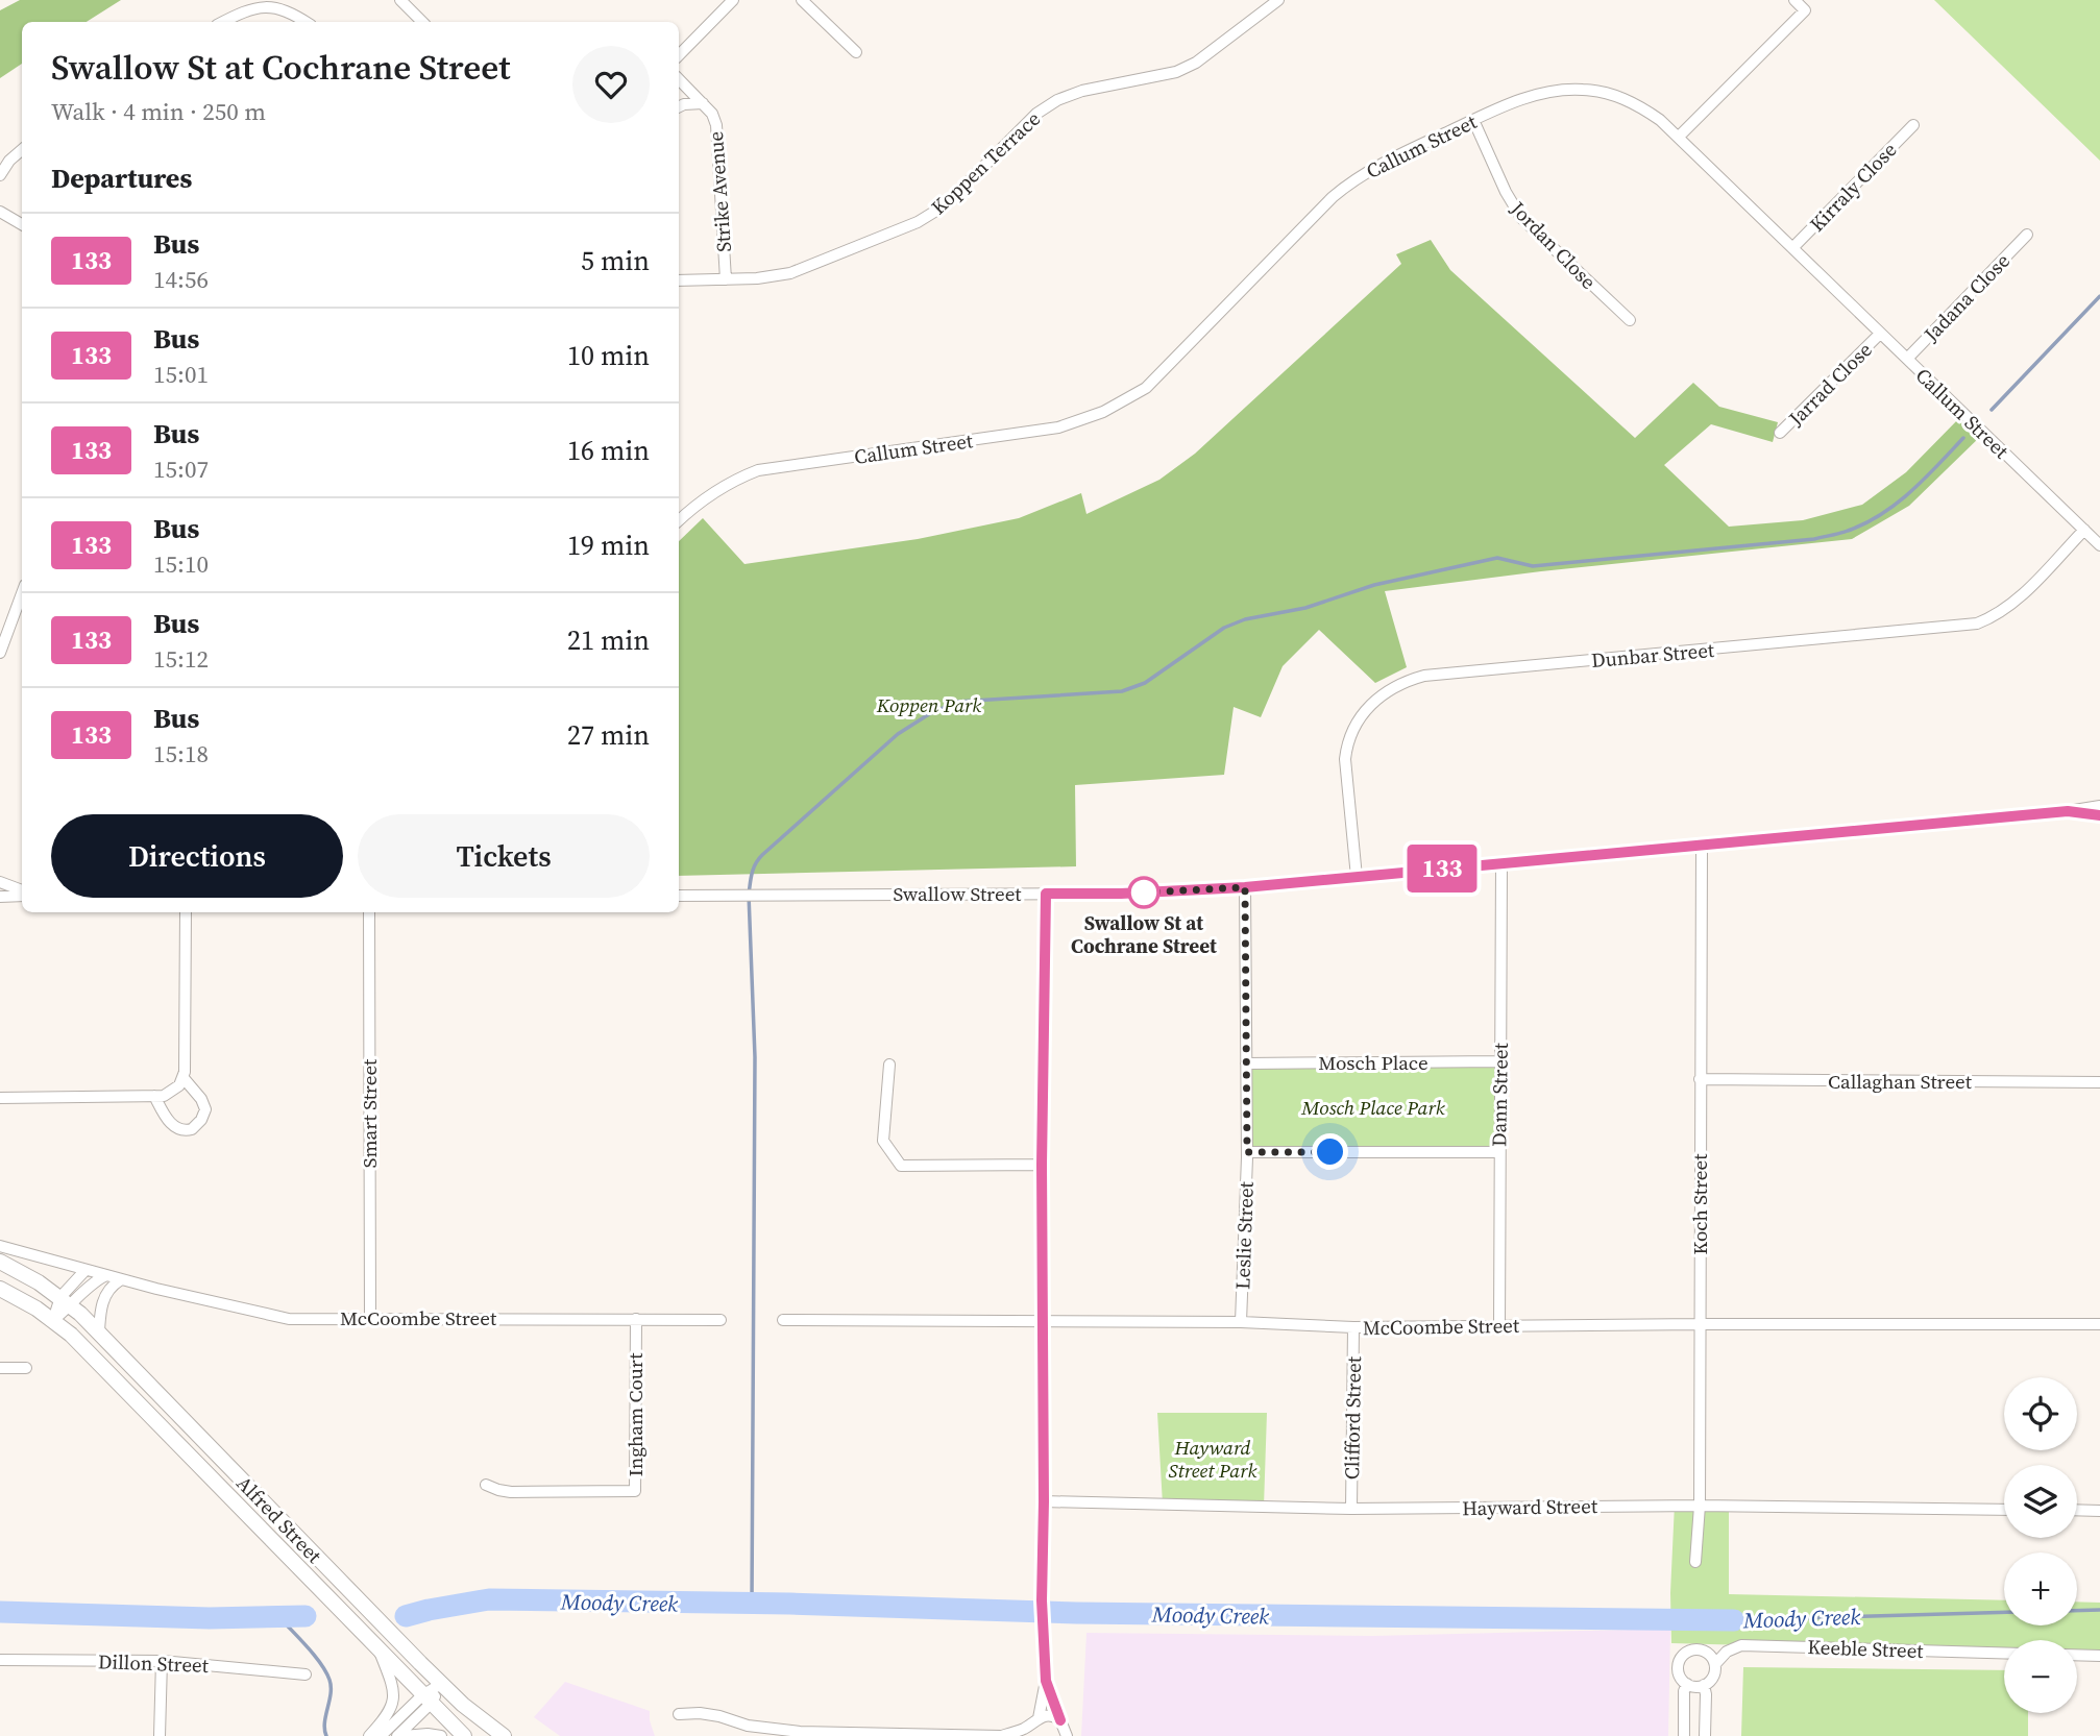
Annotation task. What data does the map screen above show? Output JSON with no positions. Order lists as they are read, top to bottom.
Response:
{
  "streets": {
    "main road": ["Alfred Street"],
    "street": [
      "Callum Street",
      "Koppen Terrace",
      "Kirraly Close",
      "Strike Avenue",
      "Jordan Close",
      "Jadana Close",
      "Jarrad Close",
      "Dunbar Street",
      "Swallow Street",
      "Mosch Place",
      "Callaghan Street",
      "Dann Street",
      "Smart Street",
      "Koch Street",
      "Leslie Street",
      "McCoombe Street",
      "Ingham Court",
      "Clifford Street",
      "Hayward Street",
      "Keeble Street",
      "Dillon Street"
    ]
  },
  "crossings": [
    ["Callum Street", "Kirraly Close"],
    ["Callum Street", "Jordan Close"],
    ["Callum Street", "Jadana Close"],
    ["Callum Street", "Jarrad Close"],
    ["Callum Street", "Dunbar Street"],
    ["Koppen Terrace", "Strike Avenue"],
    ["Dunbar Street", "Swallow Street"],
    ["Swallow Street", "Dann Street"],
    ["Swallow Street", "Koch Street"],
    ["Swallow Street", "Leslie Street"],
    ["Mosch Place", "Dann Street"],
    ["Mosch Place", "Leslie Street"],
    ["Callaghan Street", "Koch Street"],
    ["Dann Street", "McCoombe Street"],
    ["Smart Street", "McCoombe Street"],
    ["Koch Street", "McCoombe Street"],
    ["Koch Street", "Hayward Street"],
    ["Leslie Street", "McCoombe Street"],
    ["McCoombe Street", "Ingham Court"],
    ["McCoombe Street", "Clifford Street"],
    ["Clifford Street", "Hayward Street"]
  ],
  "water": ["Moody Creek"],
  "parks": ["Koppen Park", "Mosch Place Park", "Hayward Street Park"],
  "places": ["Swallow St at Cochrane Street"],
  "lines": ["bus line 133"],
  "page": {
    "on_map": "133",
    "heading": [
      ["Swallow St at Cochrane Street", "Walk · 4 min · 250 m"],
      "Departures"
    ],
    "list": [
      {
        "mark": "133",
        "name": "Bus",
        "note": "14:56",
        "value": "5 min"
      },
      {
        "mark": "133",
        "name": "Bus",
        "note": "15:01",
        "value": "10 min"
      },
      {
        "mark": "133",
        "name": "Bus",
        "note": "15:07",
        "value": "16 min"
      },
      {
        "mark": "133",
        "name": "Bus",
        "note": "15:10",
        "value": "19 min"
      },
      {
        "mark": "133",
        "name": "Bus",
        "note": "15:12",
        "value": "21 min"
      },
      {
        "mark": "133",
        "name": "Bus",
        "note": "15:18",
        "value": "27 min"
      }
    ],
    "buttons": ["Directions", "Tickets"],
    "map_buttons": ["+", "−"]
  }
}
